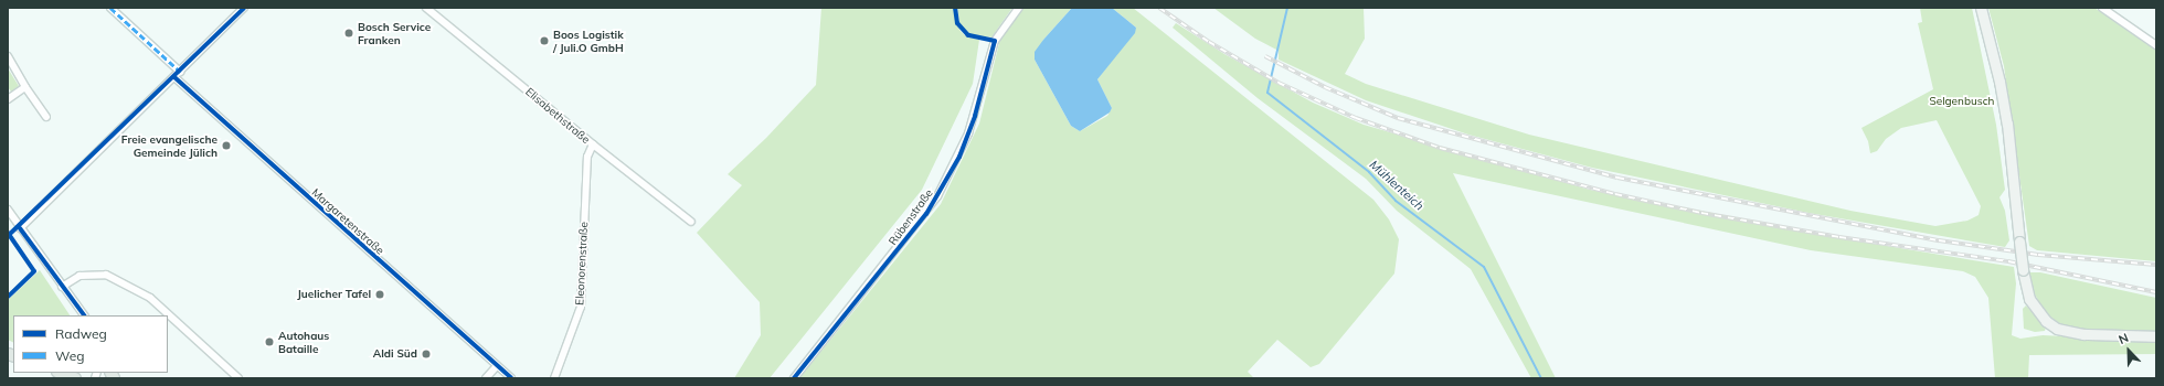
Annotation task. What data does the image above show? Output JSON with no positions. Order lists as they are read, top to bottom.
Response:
{
  "streets": {
    "street": [
      "Elisabethstraße",
      "Rübenstraße",
      "Margaretenstraße",
      "Eleonorenstraße"
    ]
  },
  "crossings": [
    ["Elisabethstraße", "Eleonorenstraße"]
  ],
  "water": ["Mühlenteich"],
  "parks": ["Selgenbusch"],
  "places": [
    "Bosch Service Franken",
    "Boos Logistik / Juli.O GmbH",
    "Freie evangelische Gemeinde Jülich",
    "Juelicher Tafel",
    "Autohaus Bataille",
    "Aldi Süd"
  ],
  "legend": ["Radweg", "Weg"],
  "north": "top left"
}
